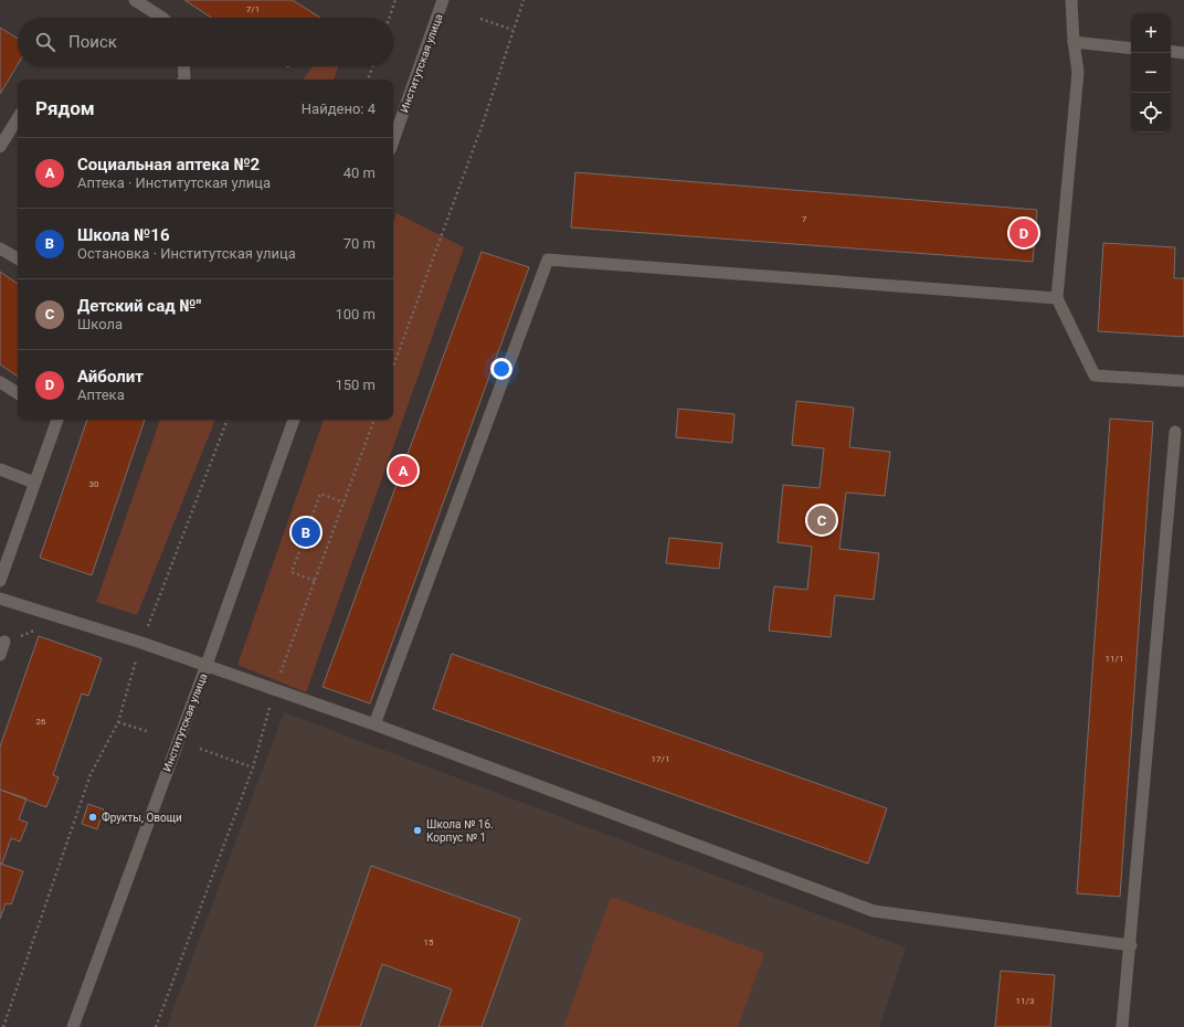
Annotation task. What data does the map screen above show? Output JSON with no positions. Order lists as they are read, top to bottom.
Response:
{
  "streets": {
    "main road": ["Институтская улица"]
  },
  "places": ["Фрукты, Овощи", "Школа № 16. Корпус № 1"],
  "house_numbers": [
    "7/1",
    "7",
    "30",
    "11/1",
    "26",
    "17/1",
    "15",
    "11/3"
  ],
  "page": {
    "map_buttons": ["+", "−"],
    "search": "Поиск",
    "heading": ["Рядом", "Найдено: 4"],
    "list": [
      {
        "mark": "A",
        "name": "Социальная аптека №2",
        "note": "Аптека · Институтская улица",
        "value": "40 m"
      },
      {
        "mark": "B",
        "name": "Школа №16",
        "note": "Остановка · Институтская улица",
        "value": "70 m"
      },
      {
        "mark": "C",
        "name": "Детский сад №\"",
        "note": "Школа",
        "value": "100 m"
      },
      {
        "mark": "D",
        "name": "Айболит",
        "note": "Аптека",
        "value": "150 m"
      }
    ],
    "pins": [
      "D",
      "A",
      "C",
      "B"
    ]
  }
}
